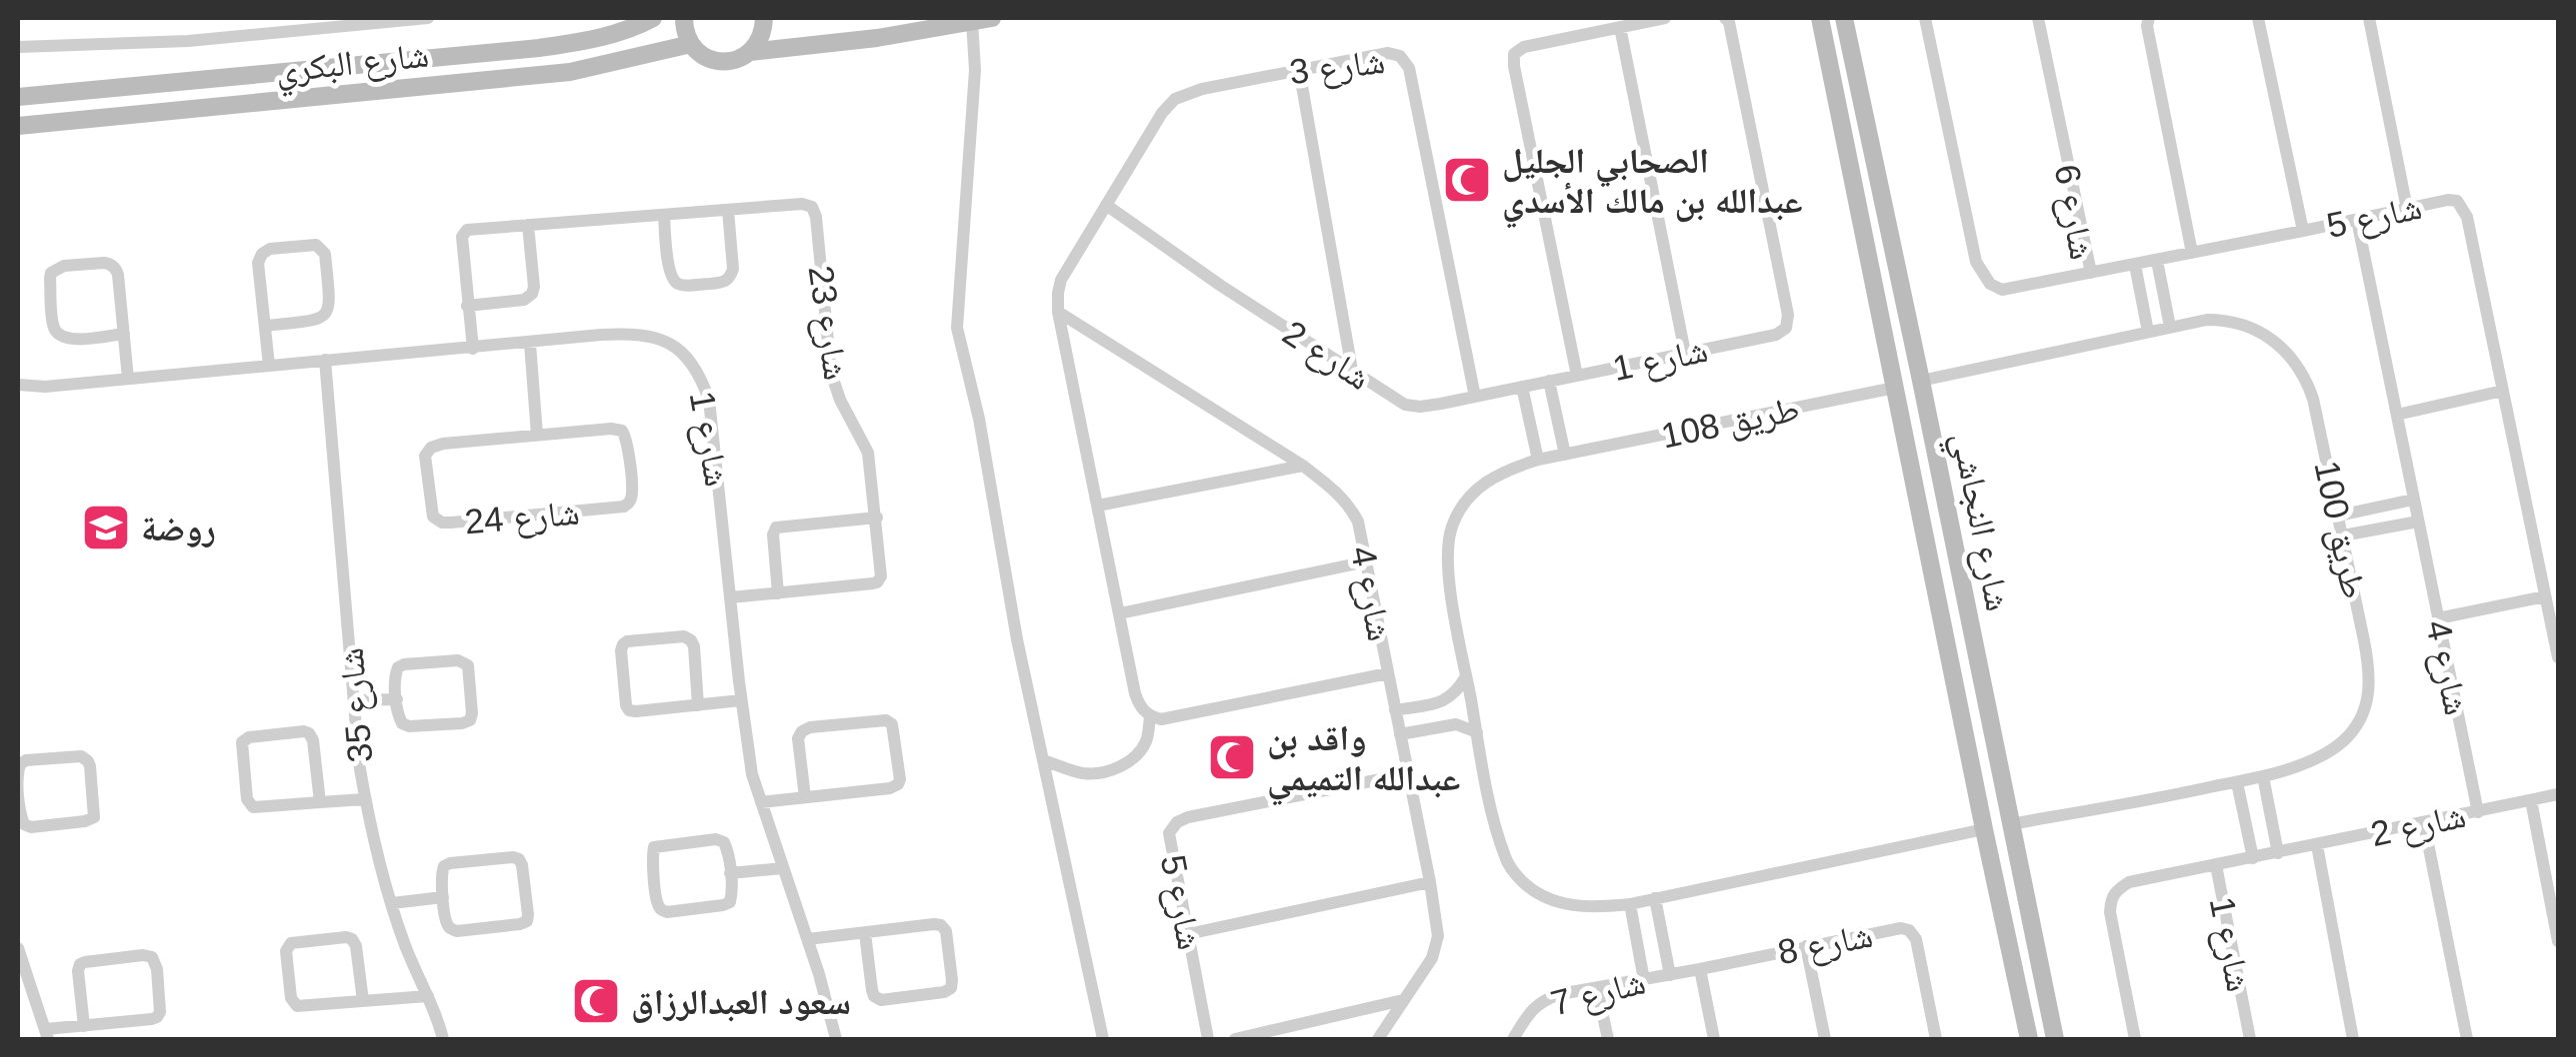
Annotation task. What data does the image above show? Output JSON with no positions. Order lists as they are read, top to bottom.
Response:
{
  "streets": {
    "main road": ["شارع البكري", "شارع النجاشي"],
    "street": [
      "شارع 3",
      "شارع 6",
      "شارع 5",
      "شارع 23",
      "شارع 2",
      "شارع 1",
      "طريق 108",
      "شارع 24",
      "طريق 100",
      "شارع 4",
      "شارع 35",
      "شارع 8",
      "شارع 7"
    ]
  },
  "crossings": [
    ["شارع 3", "شارع 2"],
    ["شارع 3", "شارع 4"],
    ["شارع 6", "شارع 5"],
    ["شارع 5", "شارع 4"],
    ["شارع 23", "شارع 1"],
    ["شارع 2", "شارع 1"],
    ["شارع 2", "شارع 4"],
    ["شارع 1", "شارع 35"],
    ["طريق 108", "شارع النجاشي"],
    ["شارع النجاشي", "طريق 100"],
    ["شارع 8", "شارع 7"]
  ],
  "places": {
    "mosque": ["الصحابي الجليل عبدالله بن مالك الأسدي", "واقد بن عبدالله التميمي", "سعود العبدالرزاق"],
    "school or university": ["روضة"]
  }
}
